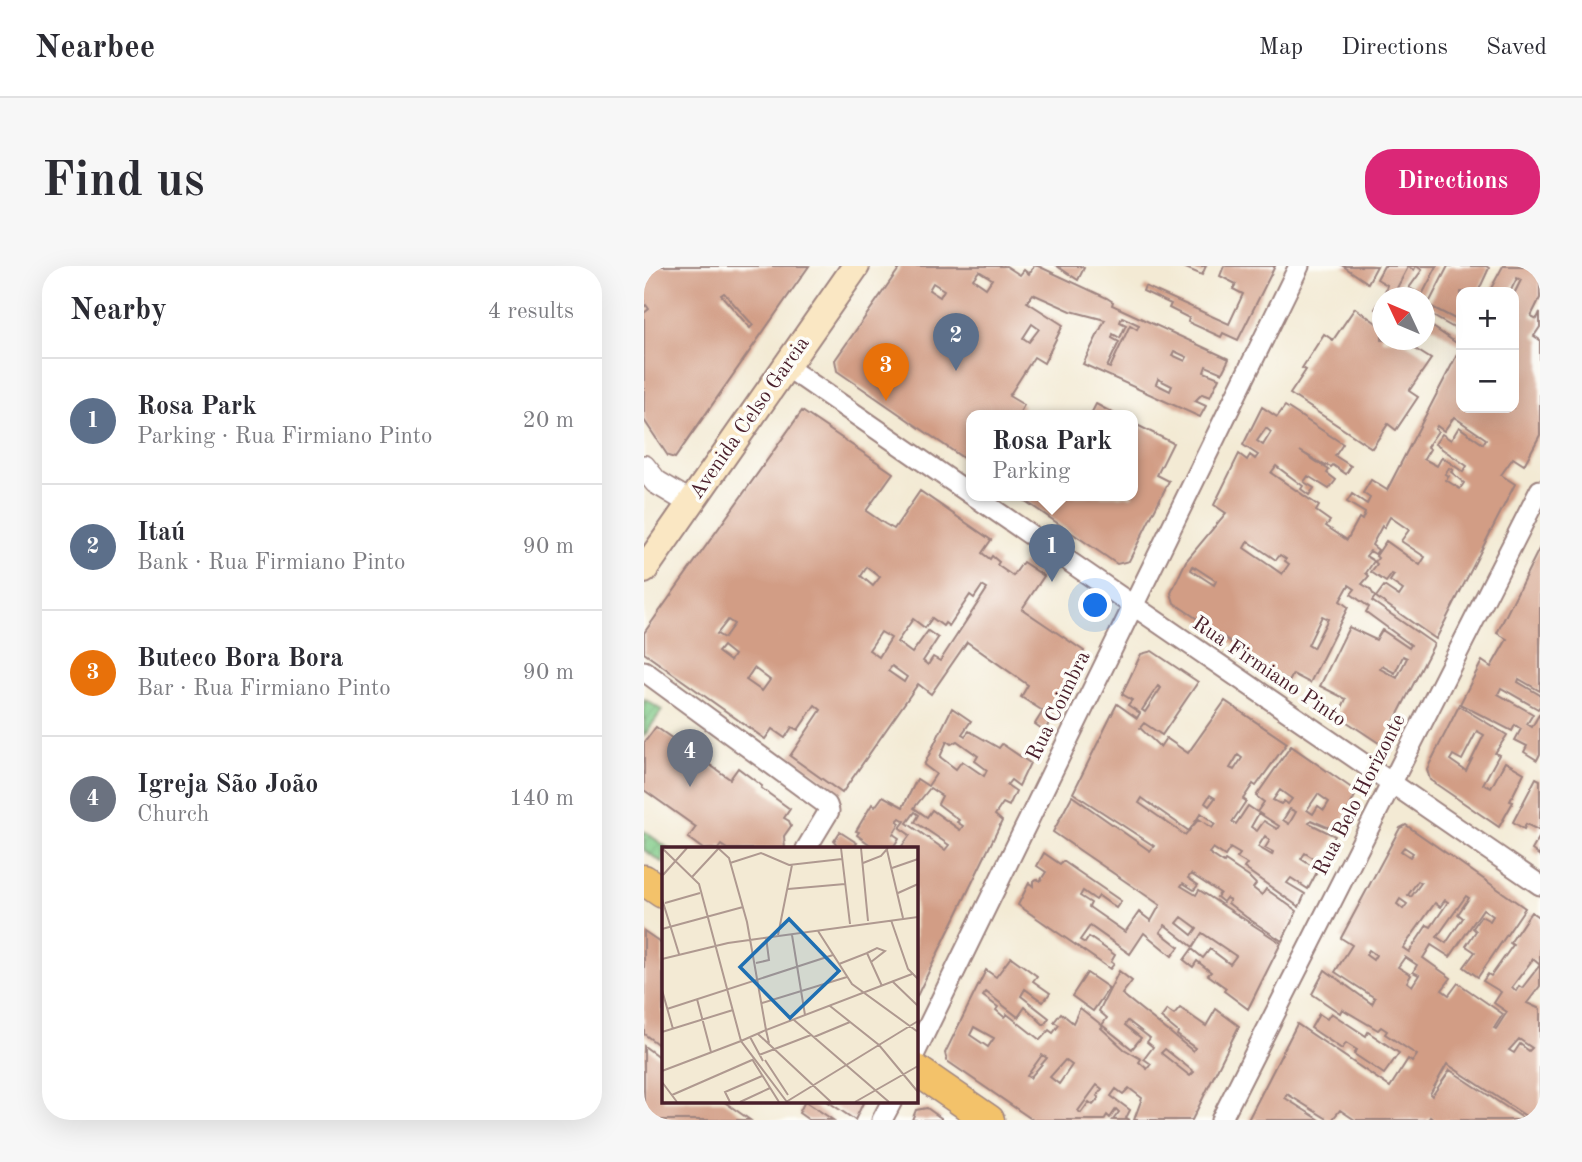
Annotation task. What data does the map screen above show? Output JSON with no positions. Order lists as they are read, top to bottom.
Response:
{
  "streets": {
    "main road": ["Avenida Celso Garcia"],
    "street": ["Rua Firmiano Pinto", "Rua Coimbra", "Rua Belo Horizonte"]
  },
  "crossings": [
    ["Avenida Celso Garcia", "Rua Firmiano Pinto"],
    ["Rua Firmiano Pinto", "Rua Coimbra"],
    ["Rua Firmiano Pinto", "Rua Belo Horizonte"]
  ],
  "north": "top left",
  "page": {
    "header": "Nearbee",
    "nav": ["Map", "Directions", "Saved"],
    "buttons": "Directions",
    "title": "Find us",
    "heading": ["Nearby", "4 results"],
    "map_buttons": ["+", "−"],
    "pins": [
      "2",
      "3",
      "1",
      "4"
    ],
    "list": [
      {
        "mark": "1",
        "name": "Rosa Park",
        "note": "Parking · Rua Firmiano Pinto",
        "value": "20 m"
      },
      {
        "mark": "2",
        "name": "Itaú",
        "note": "Bank · Rua Firmiano Pinto",
        "value": "90 m"
      },
      {
        "mark": "3",
        "name": "Buteco Bora Bora",
        "note": "Bar · Rua Firmiano Pinto",
        "value": "90 m"
      },
      {
        "mark": "4",
        "name": "Igreja São João",
        "note": "Church",
        "value": "140 m"
      }
    ],
    "popup": ["Rosa Park", "Parking"]
  }
}
